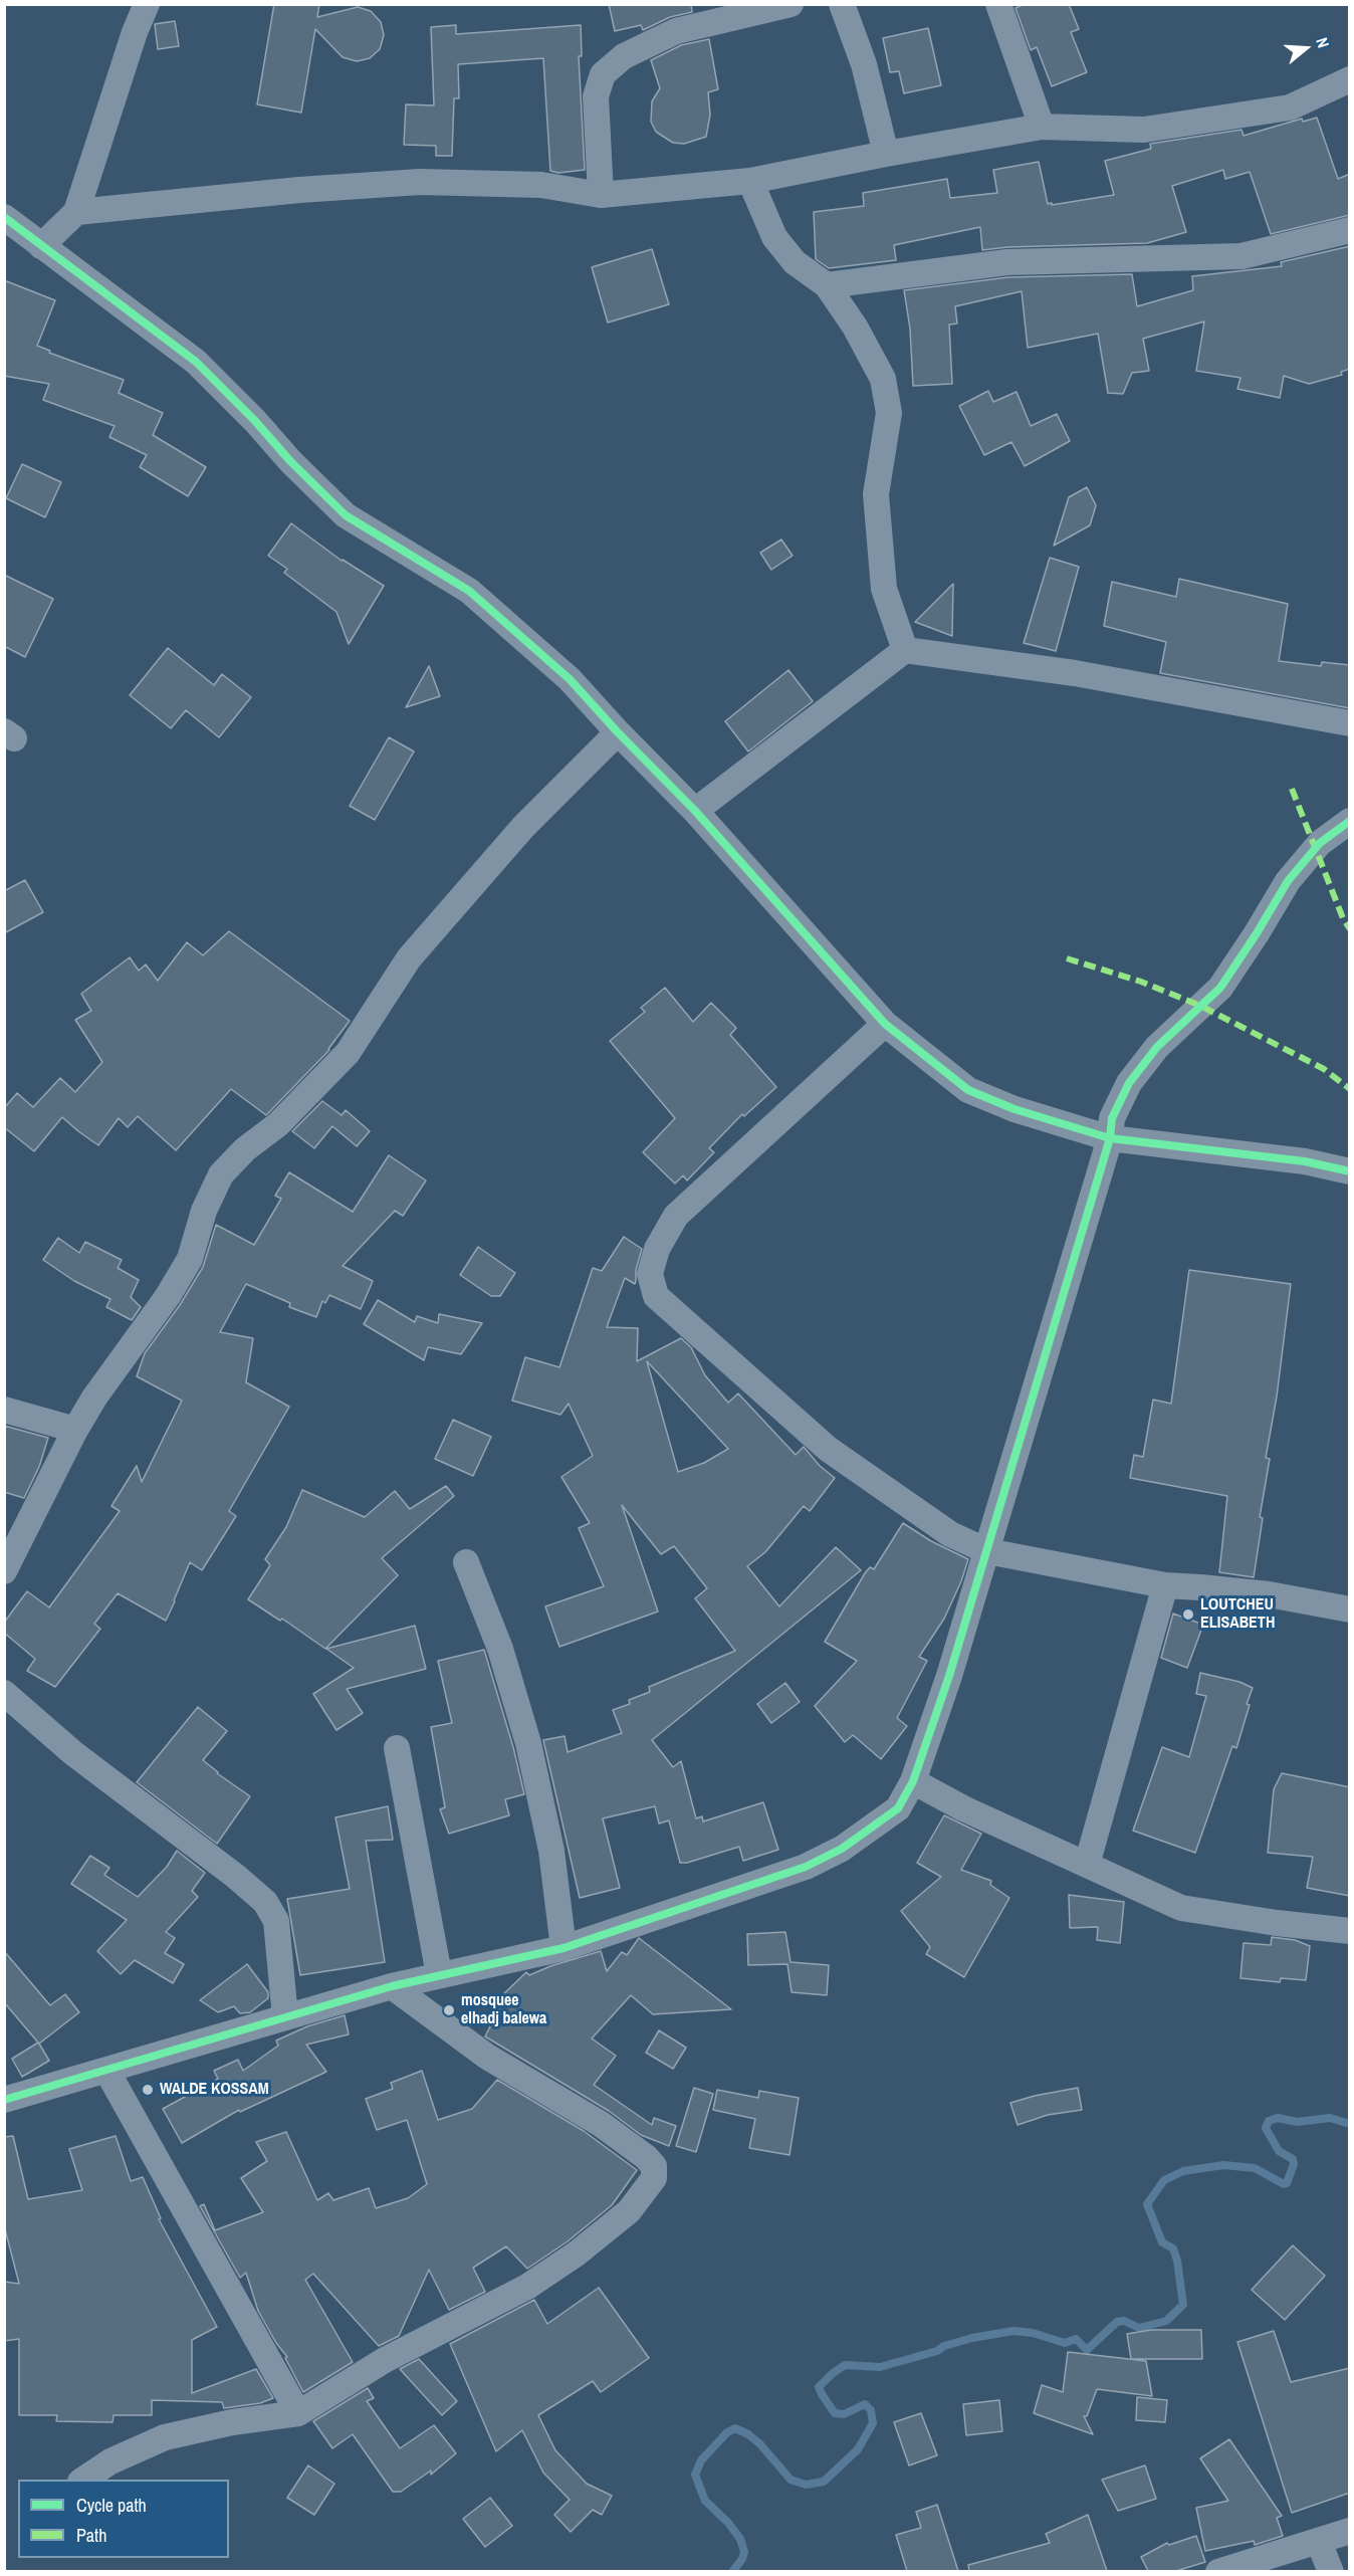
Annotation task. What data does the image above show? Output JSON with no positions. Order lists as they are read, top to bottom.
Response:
{
  "places": ["LOUTCHEU ELISABETH", "mosquee elhadj balewa", "WALDE KOSSAM"],
  "legend": ["Cycle path", "Path"],
  "north": "right"
}
